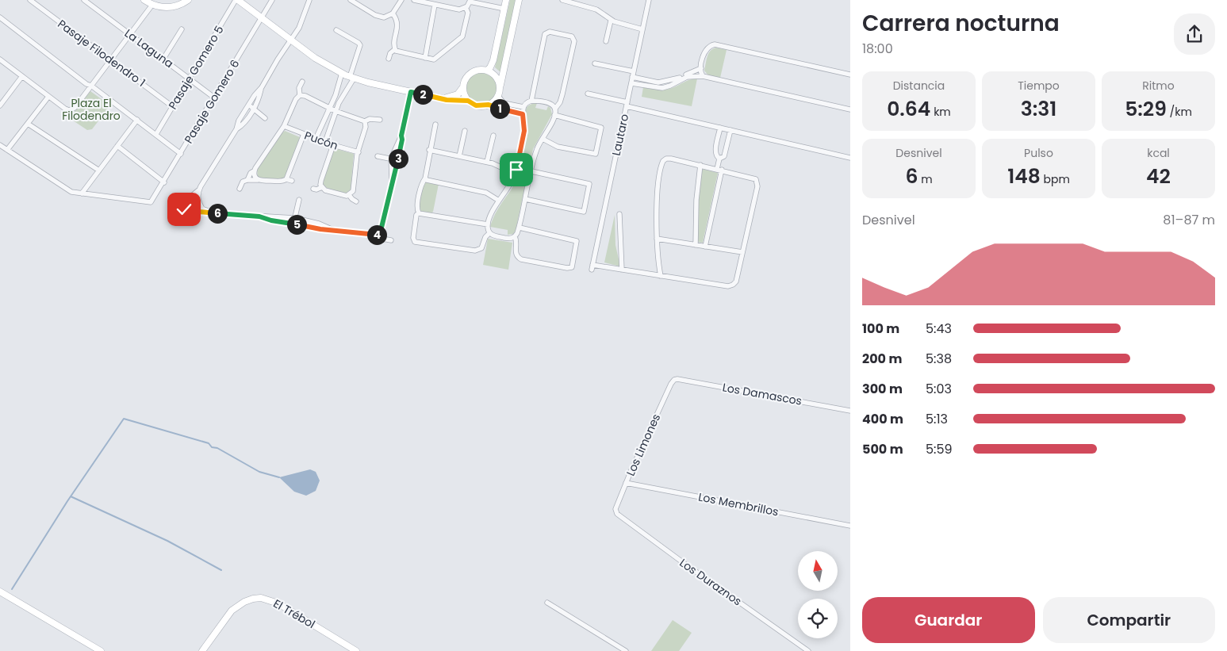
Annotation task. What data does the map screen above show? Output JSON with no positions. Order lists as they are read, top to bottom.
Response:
{
  "streets": {
    "street": [
      "La Laguna",
      "Pasaje Filodendro 1",
      "Pasaje Gomero 5",
      "Pasaje Gomero 6",
      "Lautaro",
      "Pucón",
      "Los Damascos",
      "Los Limones",
      "Los Membrillos",
      "Los Duraznos",
      "El Trébol"
    ]
  },
  "crossings": [
    ["La Laguna", "Pasaje Gomero 5"],
    ["La Laguna", "Pasaje Gomero 6"],
    ["Pasaje Filodendro 1", "Pasaje Gomero 5"],
    ["Los Damascos", "Los Limones"],
    ["Los Limones", "Los Membrillos"],
    ["Los Limones", "Los Duraznos"]
  ],
  "parks": ["Plaza El Filodendro"],
  "north": "top",
  "page": {
    "heading": ["Carrera nocturna", "18:00"],
    "stats": [
      ["Distancia", "0.64 km"],
      ["Tiempo", "3:31"],
      ["Ritmo", "5:29 /km"],
      ["Desnivel", "6 m"],
      ["Pulso", "148 bpm"],
      ["kcal", "42"]
    ],
    "pins": [
      "2",
      "1",
      "3",
      "6",
      "5",
      "4"
    ],
    "chart": ["Desnivel", "81–87 m"],
    "list": [
      {
        "name": "100 m",
        "note": "5:43"
      },
      {
        "name": "200 m",
        "note": "5:38"
      },
      {
        "name": "300 m",
        "note": "5:03"
      },
      {
        "name": "400 m",
        "note": "5:13"
      },
      {
        "name": "500 m",
        "note": "5:59"
      }
    ],
    "buttons": ["Guardar", "Compartir"]
  }
}
